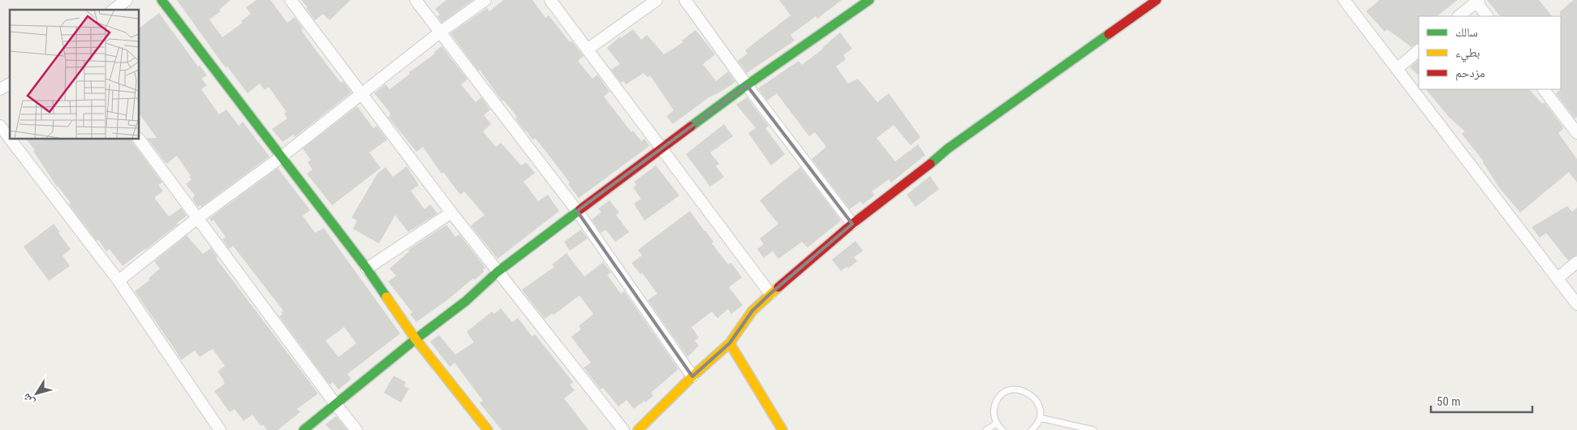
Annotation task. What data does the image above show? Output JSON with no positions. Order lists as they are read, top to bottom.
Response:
{
  "legend": ["سالك", "بطيء", "مزدحم"],
  "scale_bar": "50 m",
  "north": "bottom left"
}
